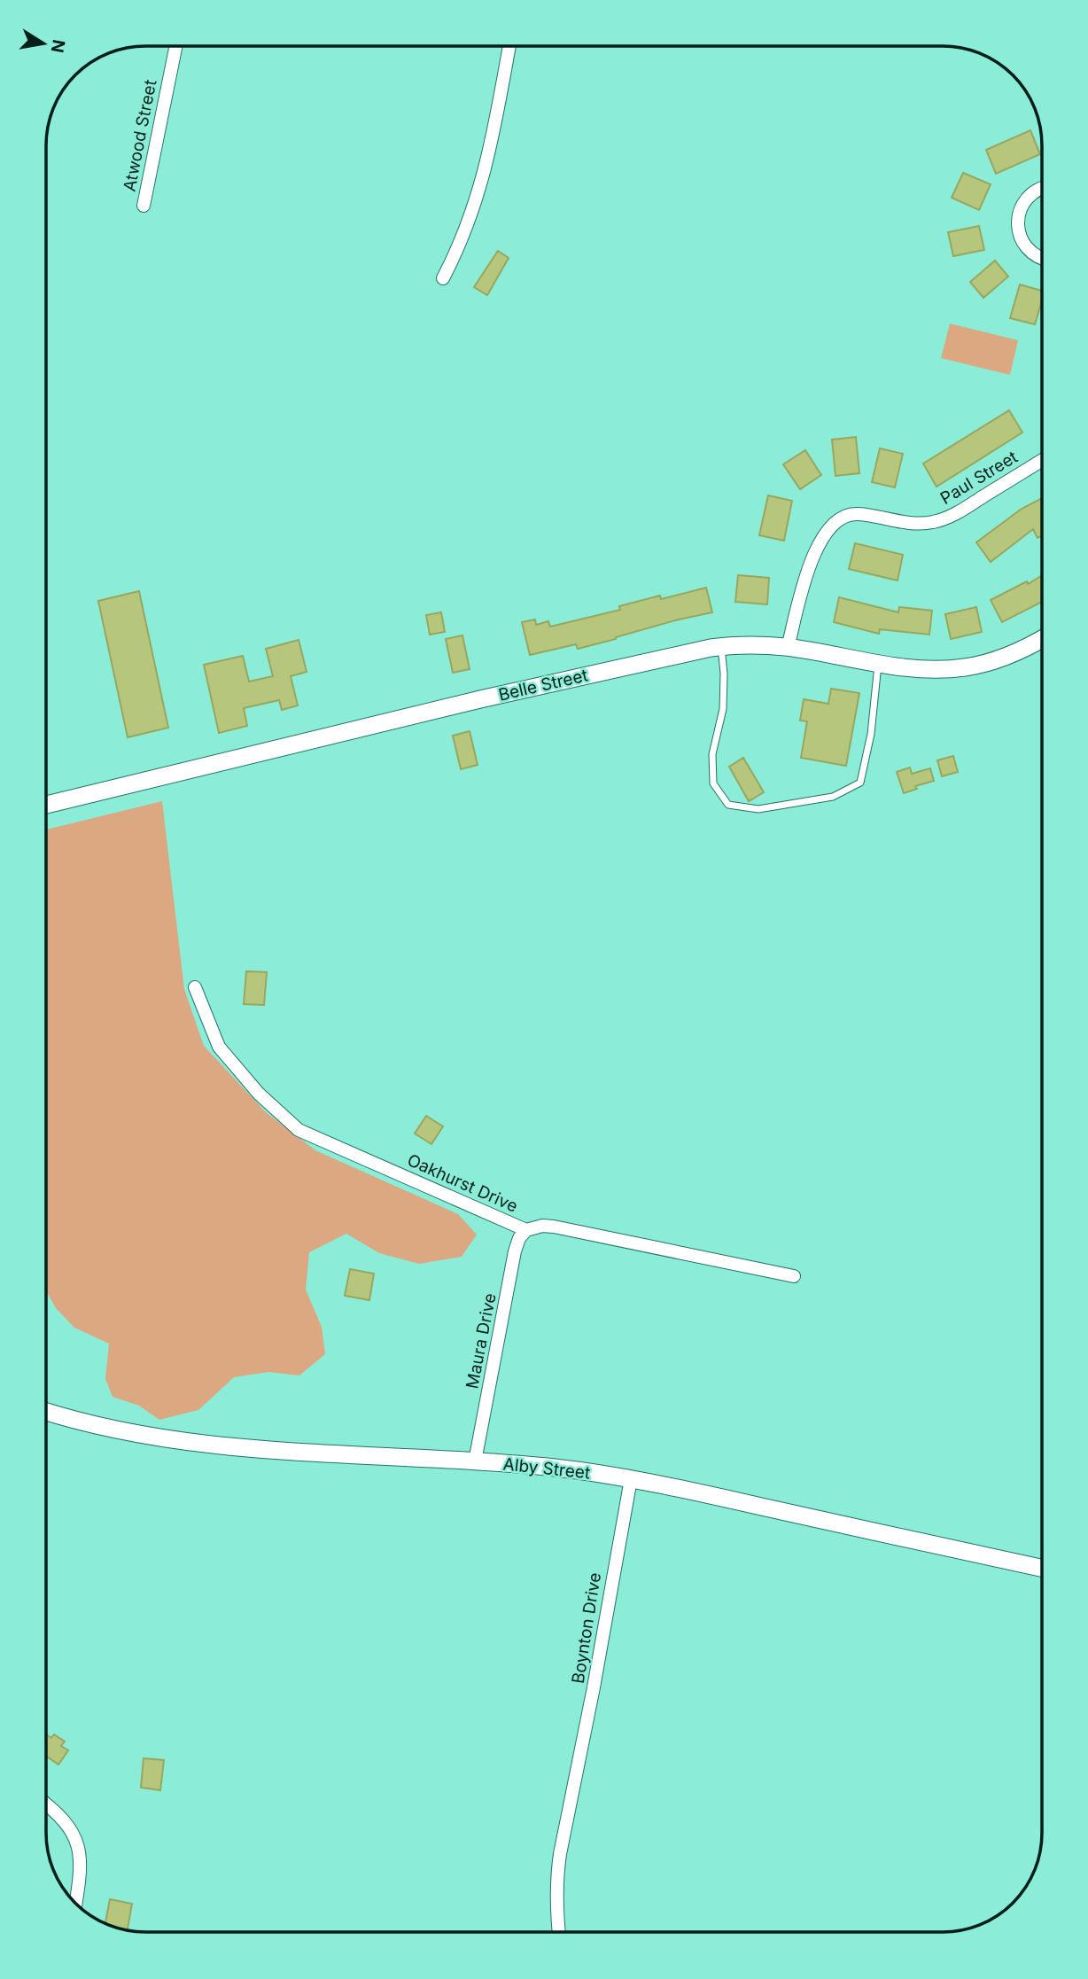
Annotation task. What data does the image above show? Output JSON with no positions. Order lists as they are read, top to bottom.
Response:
{
  "streets": {
    "street": [
      "Atwood Street",
      "Paul Street",
      "Belle Street",
      "Oakhurst Drive",
      "Maura Drive",
      "Alby Street",
      "Boynton Drive"
    ]
  },
  "crossings": [
    ["Paul Street", "Belle Street"],
    ["Oakhurst Drive", "Maura Drive"],
    ["Maura Drive", "Alby Street"],
    ["Alby Street", "Boynton Drive"]
  ],
  "north": "right"
}
